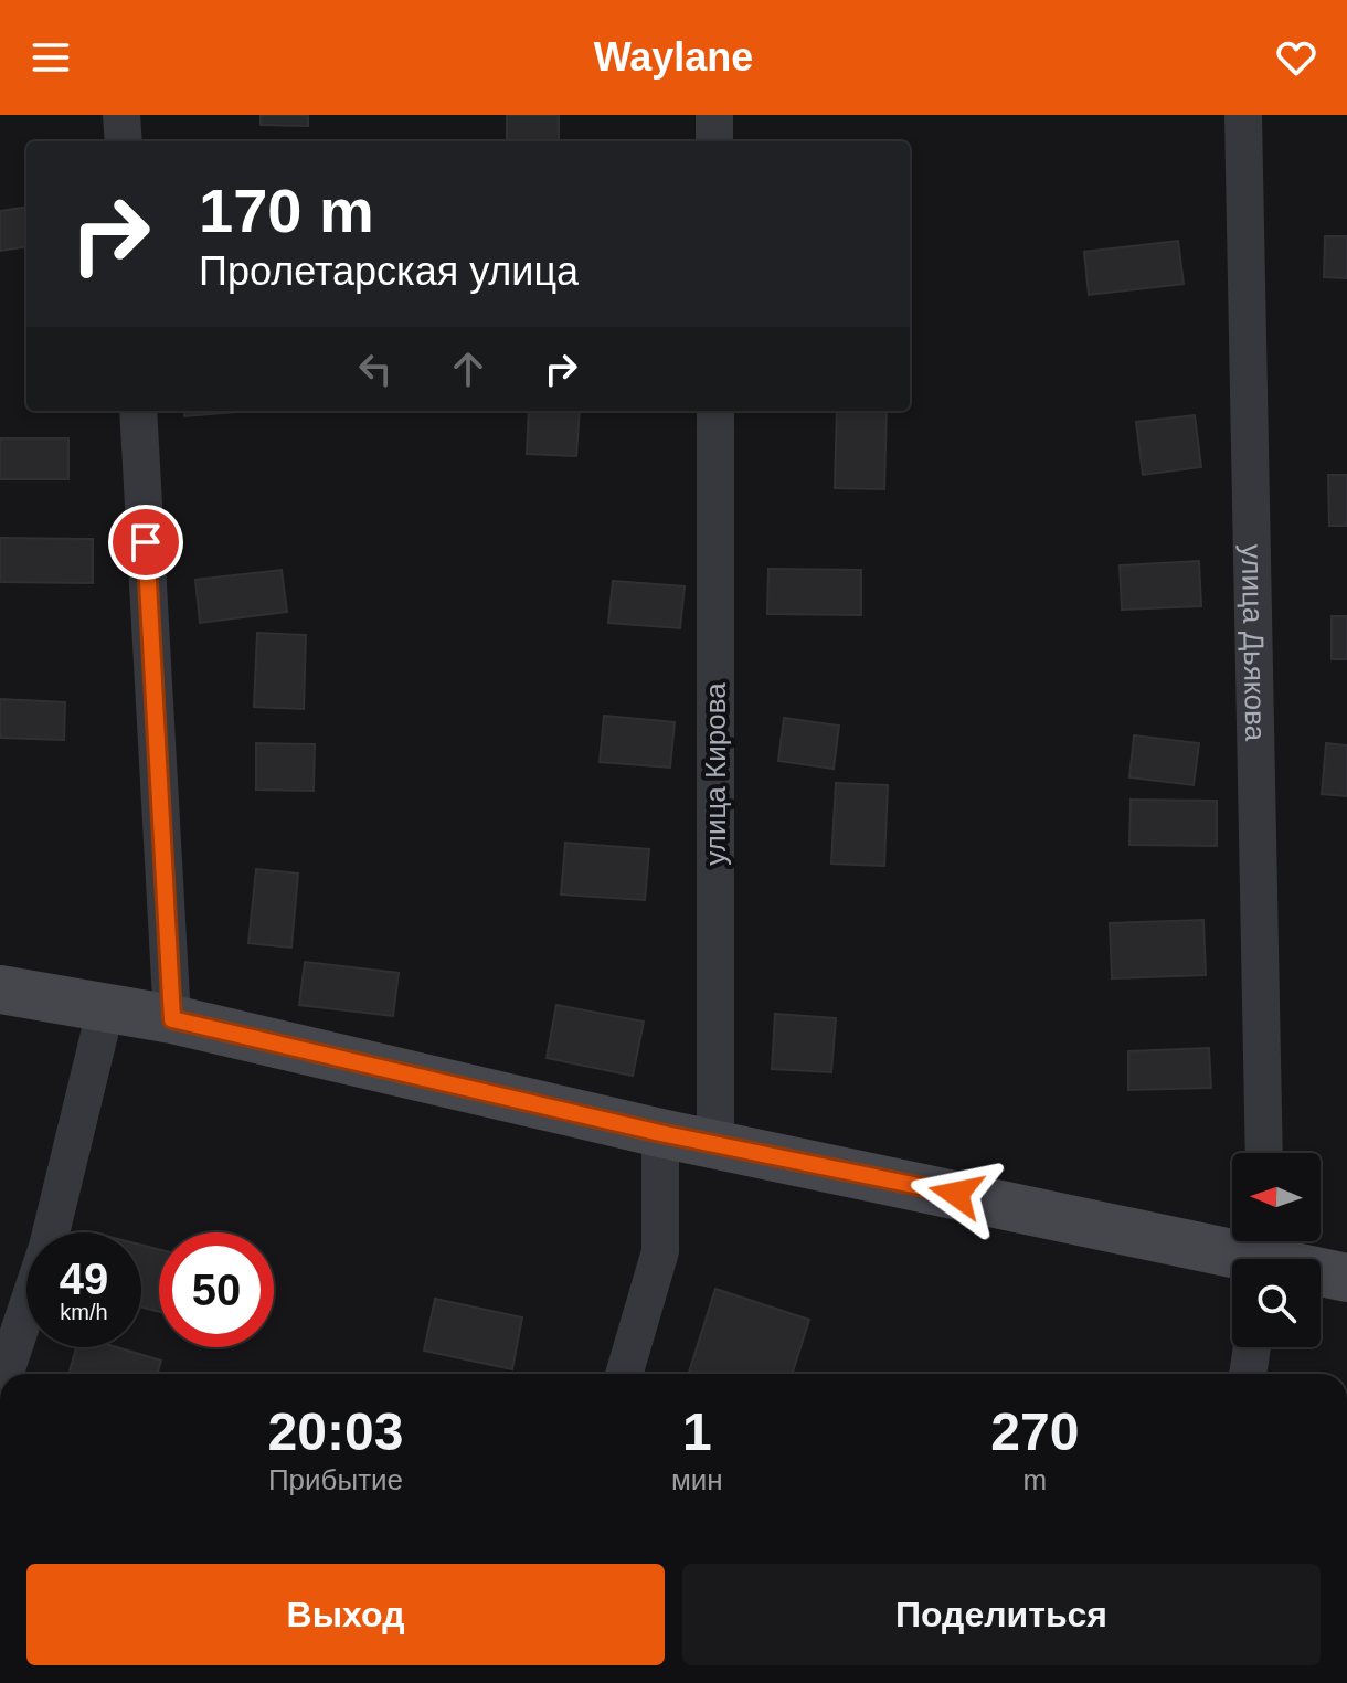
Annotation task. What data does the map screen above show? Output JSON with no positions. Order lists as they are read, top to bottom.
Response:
{
  "streets": {
    "street": ["улица Дьякова", "улица Кирова"]
  },
  "north": "left",
  "page": {
    "header": "Waylane",
    "turn": ["170 m", "Пролетарская улица"],
    "speed": "49 km/h",
    "limit": "50",
    "eta": [
      "20:03",
      "Прибытие",
      "1",
      "мин",
      "270",
      "m"
    ],
    "buttons": ["Выход", "Поделиться"]
  }
}
